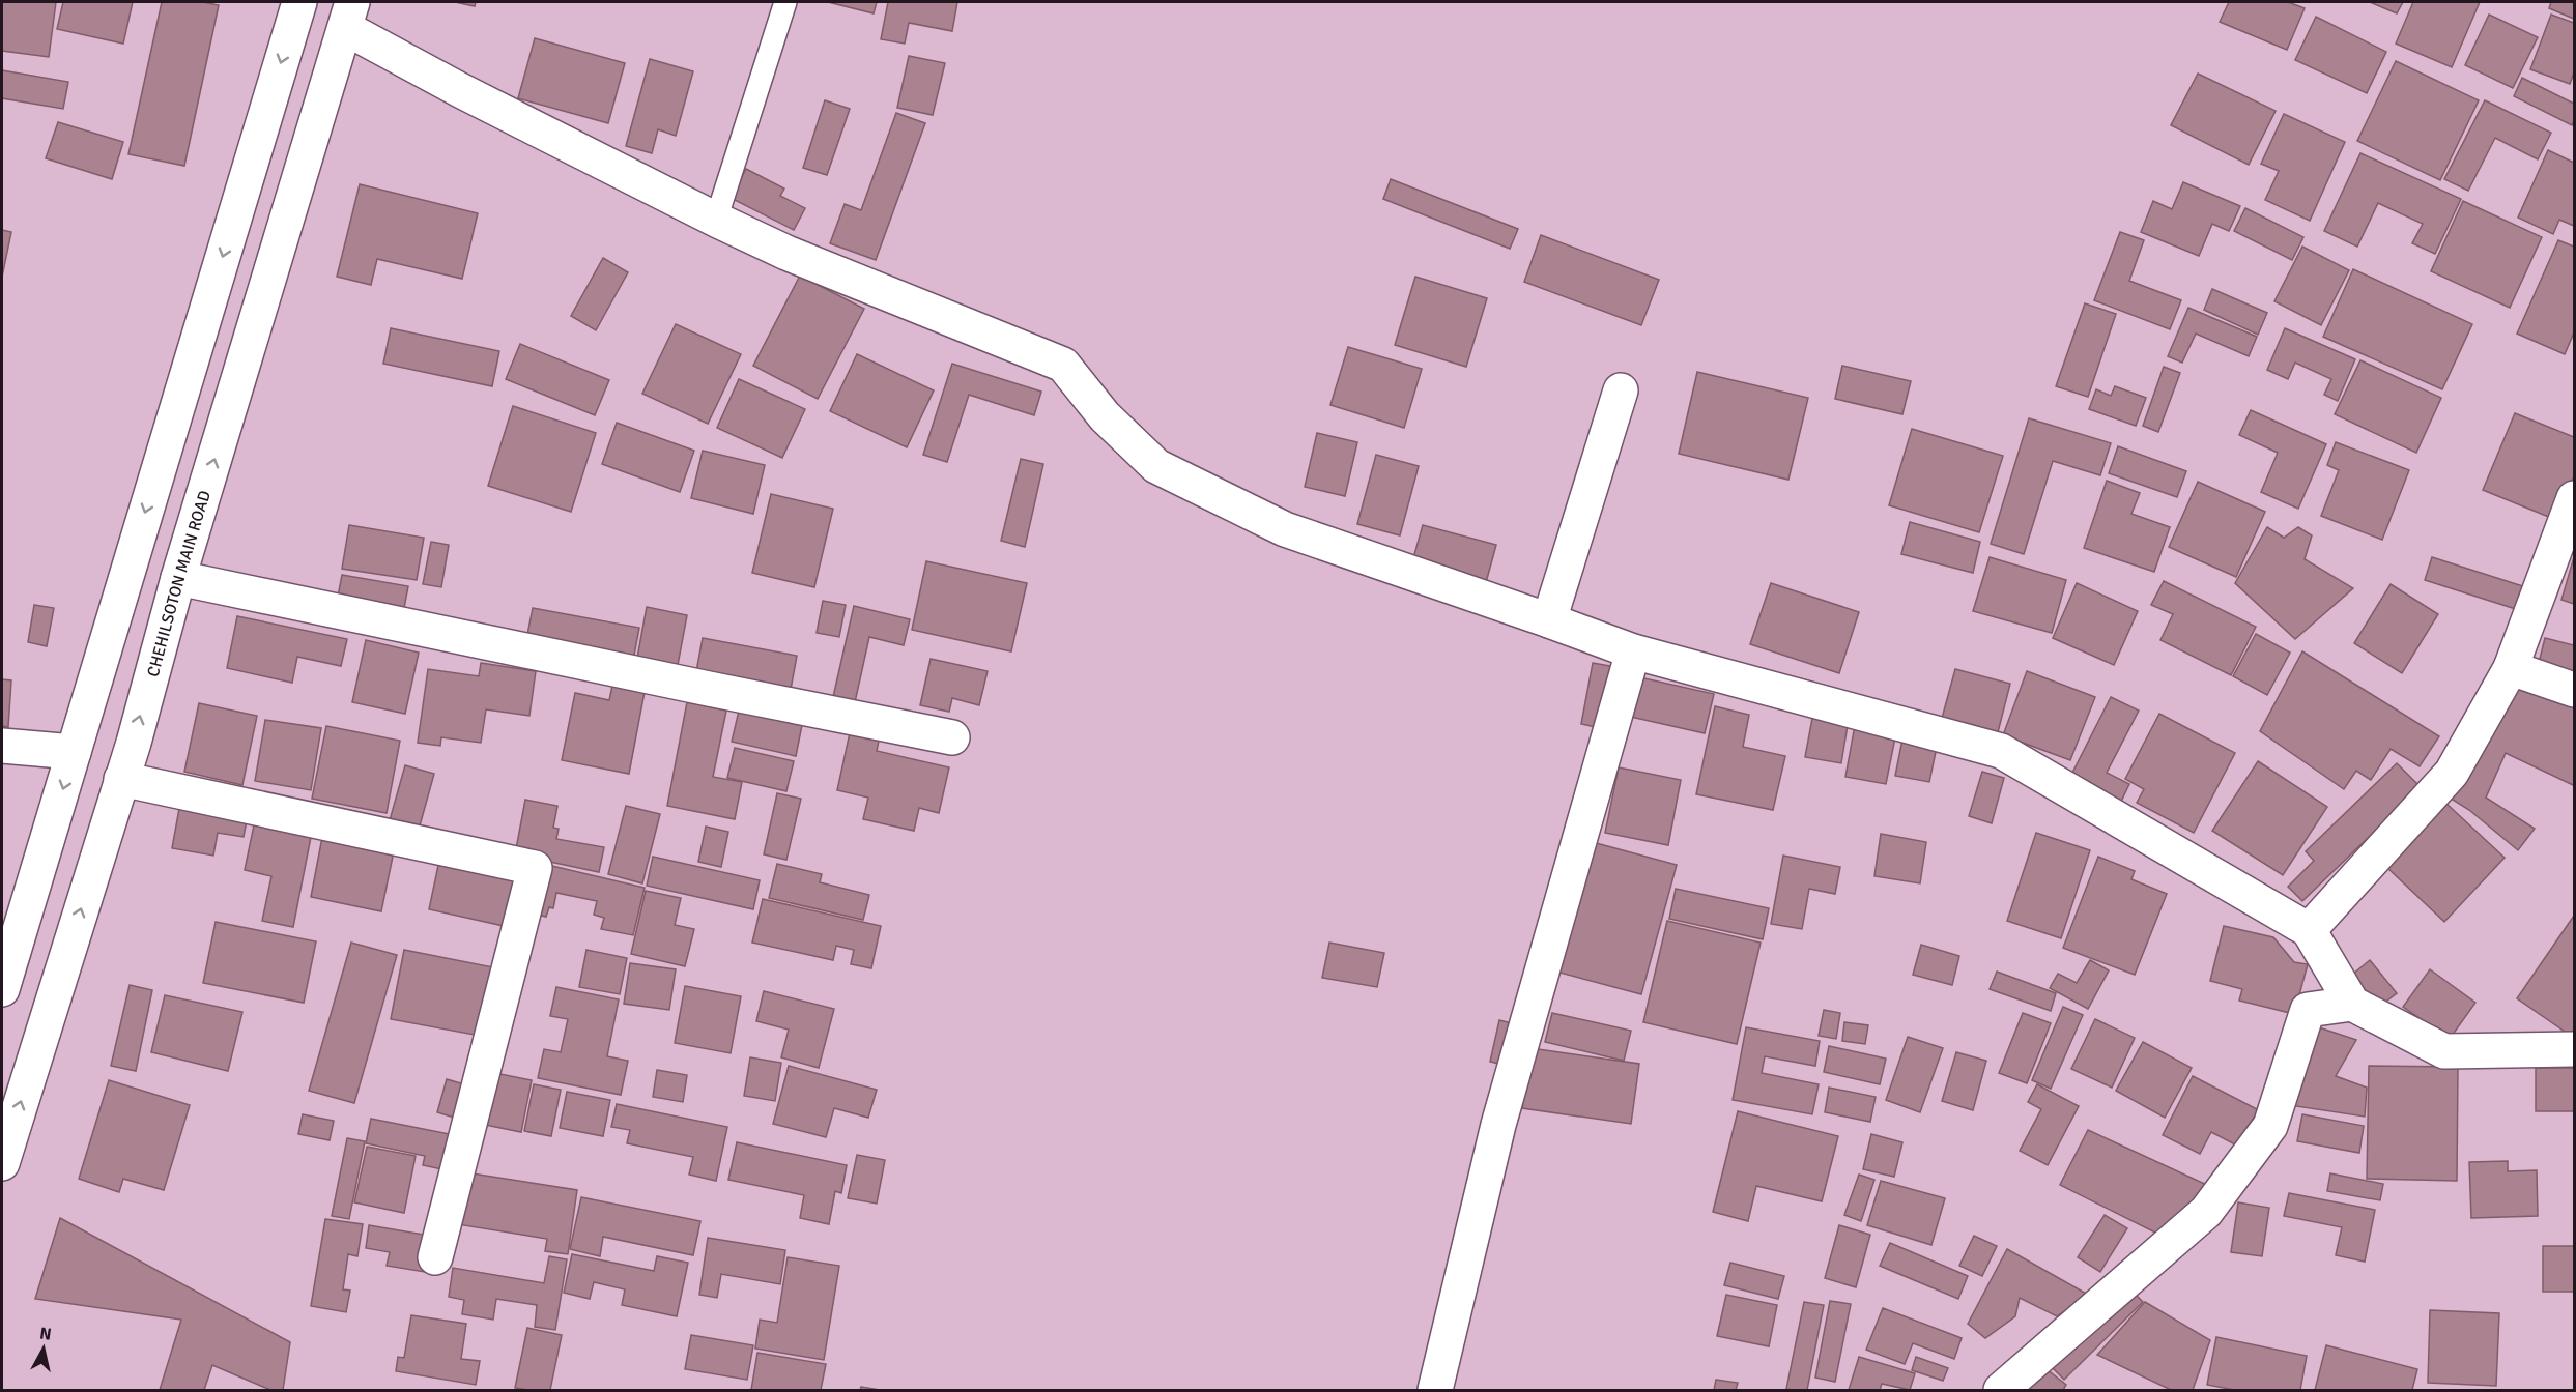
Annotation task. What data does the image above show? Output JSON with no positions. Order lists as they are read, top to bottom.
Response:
{
  "streets": {
    "street": ["CHEHILSOTON MAIN ROAD"]
  },
  "north": "top"
}
